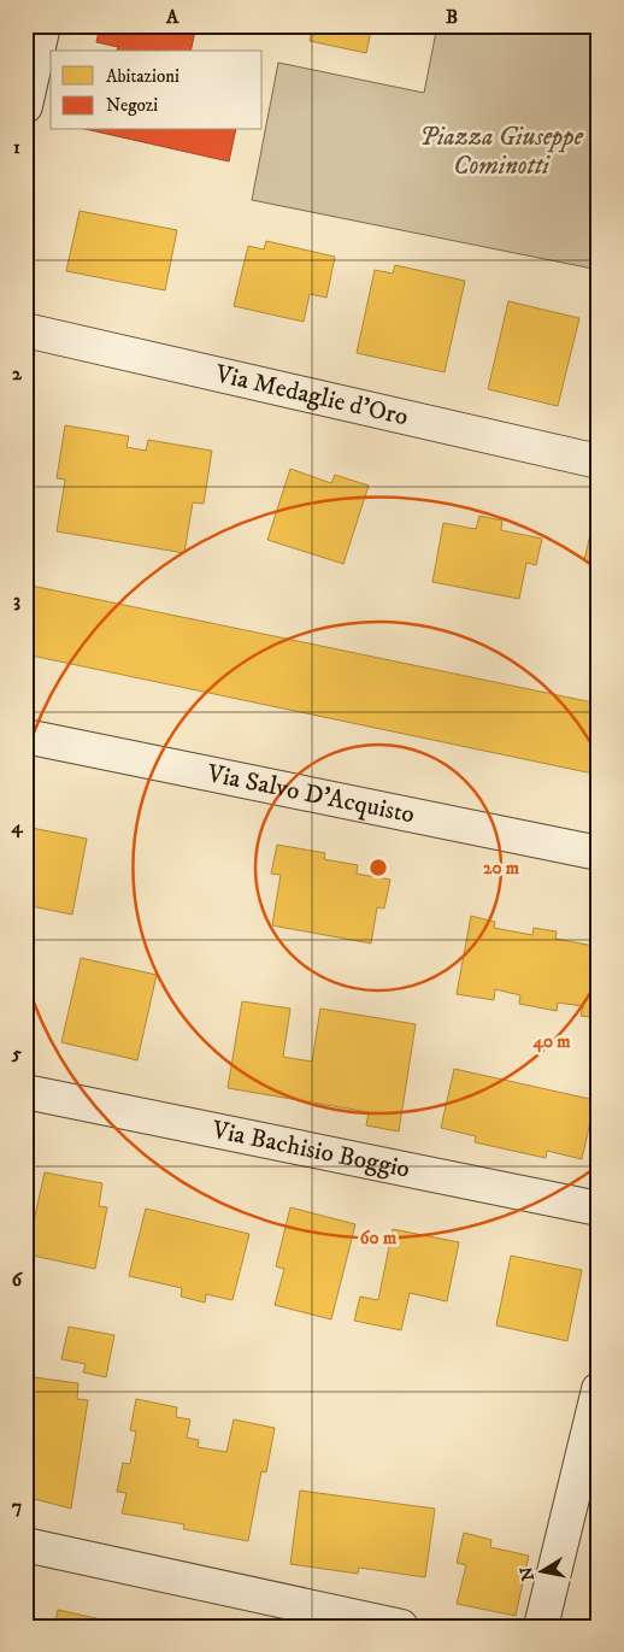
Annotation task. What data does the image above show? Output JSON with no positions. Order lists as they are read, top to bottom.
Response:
{
  "streets": {
    "street": ["Via Medaglie d'Oro", "Via Salvo D'Acquisto", "Via Bachisio Boggio"]
  },
  "parks": ["Piazza Giuseppe Cominotti"],
  "legend": ["Abitazioni", "Negozi"],
  "north": "left",
  "grid": {
    "columns": ["A", "B"],
    "rows": [
      "1",
      "2",
      "3",
      "4",
      "5",
      "6",
      "7"
    ]
  },
  "rings": ["20 m", "40 m", "60 m"]
}
